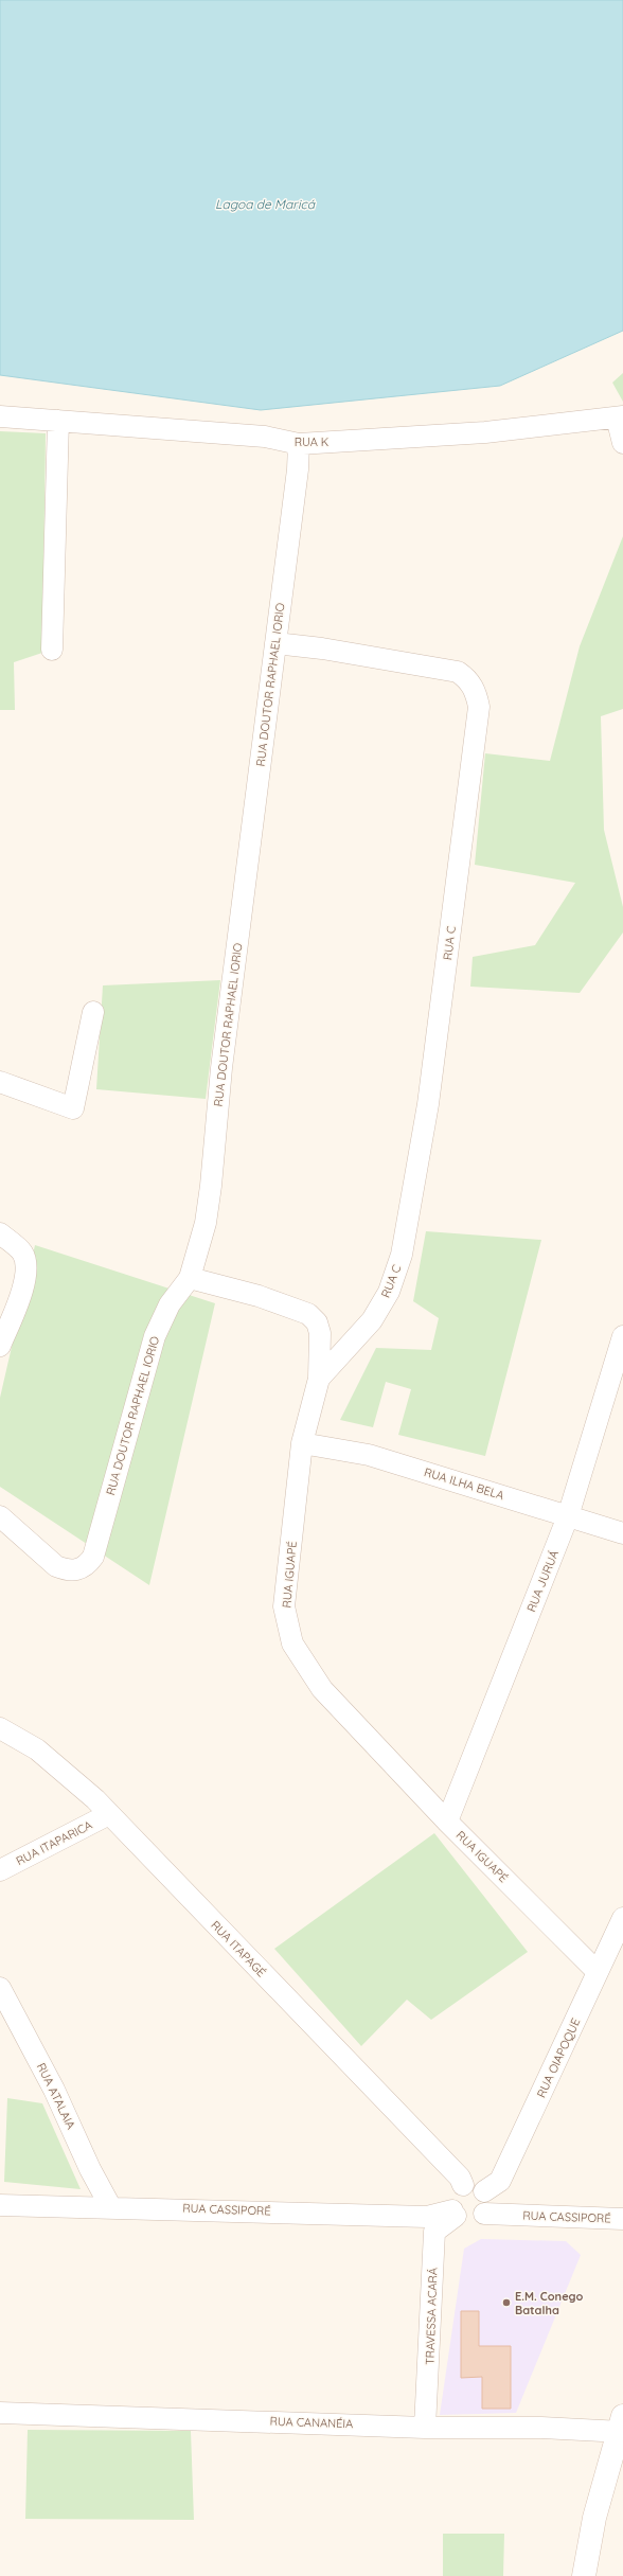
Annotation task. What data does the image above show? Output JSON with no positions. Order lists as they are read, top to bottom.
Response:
{
  "streets": {
    "street": [
      "RUA K",
      "RUA DOUTOR RAPHAEL IORIO",
      "RUA C",
      "RUA ILHA BELA",
      "RUA IGUAPÉ",
      "RUA JURUÁ",
      "RUA ITAPARICA",
      "RUA ITAPAGÉ",
      "RUA OIAPOQUE",
      "RUA ATALAIA",
      "RUA CASSIPORÉ",
      "TRAVESSA ACARÁ",
      "RUA CANANÉIA"
    ]
  },
  "crossings": [
    ["RUA K", "RUA DOUTOR RAPHAEL IORIO"],
    ["RUA DOUTOR RAPHAEL IORIO", "RUA C"],
    ["RUA DOUTOR RAPHAEL IORIO", "RUA IGUAPÉ"],
    ["RUA C", "RUA IGUAPÉ"],
    ["RUA ILHA BELA", "RUA IGUAPÉ"],
    ["RUA ILHA BELA", "RUA JURUÁ"],
    ["RUA IGUAPÉ", "RUA JURUÁ"],
    ["RUA IGUAPÉ", "RUA OIAPOQUE"],
    ["RUA ITAPARICA", "RUA ITAPAGÉ"],
    ["RUA ITAPAGÉ", "RUA OIAPOQUE"],
    ["RUA ITAPAGÉ", "RUA CASSIPORÉ"],
    ["RUA ITAPAGÉ", "TRAVESSA ACARÁ"],
    ["RUA OIAPOQUE", "RUA CASSIPORÉ"],
    ["RUA OIAPOQUE", "TRAVESSA ACARÁ"],
    ["RUA ATALAIA", "RUA CASSIPORÉ"],
    ["RUA CASSIPORÉ", "TRAVESSA ACARÁ"],
    ["TRAVESSA ACARÁ", "RUA CANANÉIA"]
  ],
  "water": ["Lagoa de Maricá"],
  "places": ["E.M. Conego Batalha"]
}
